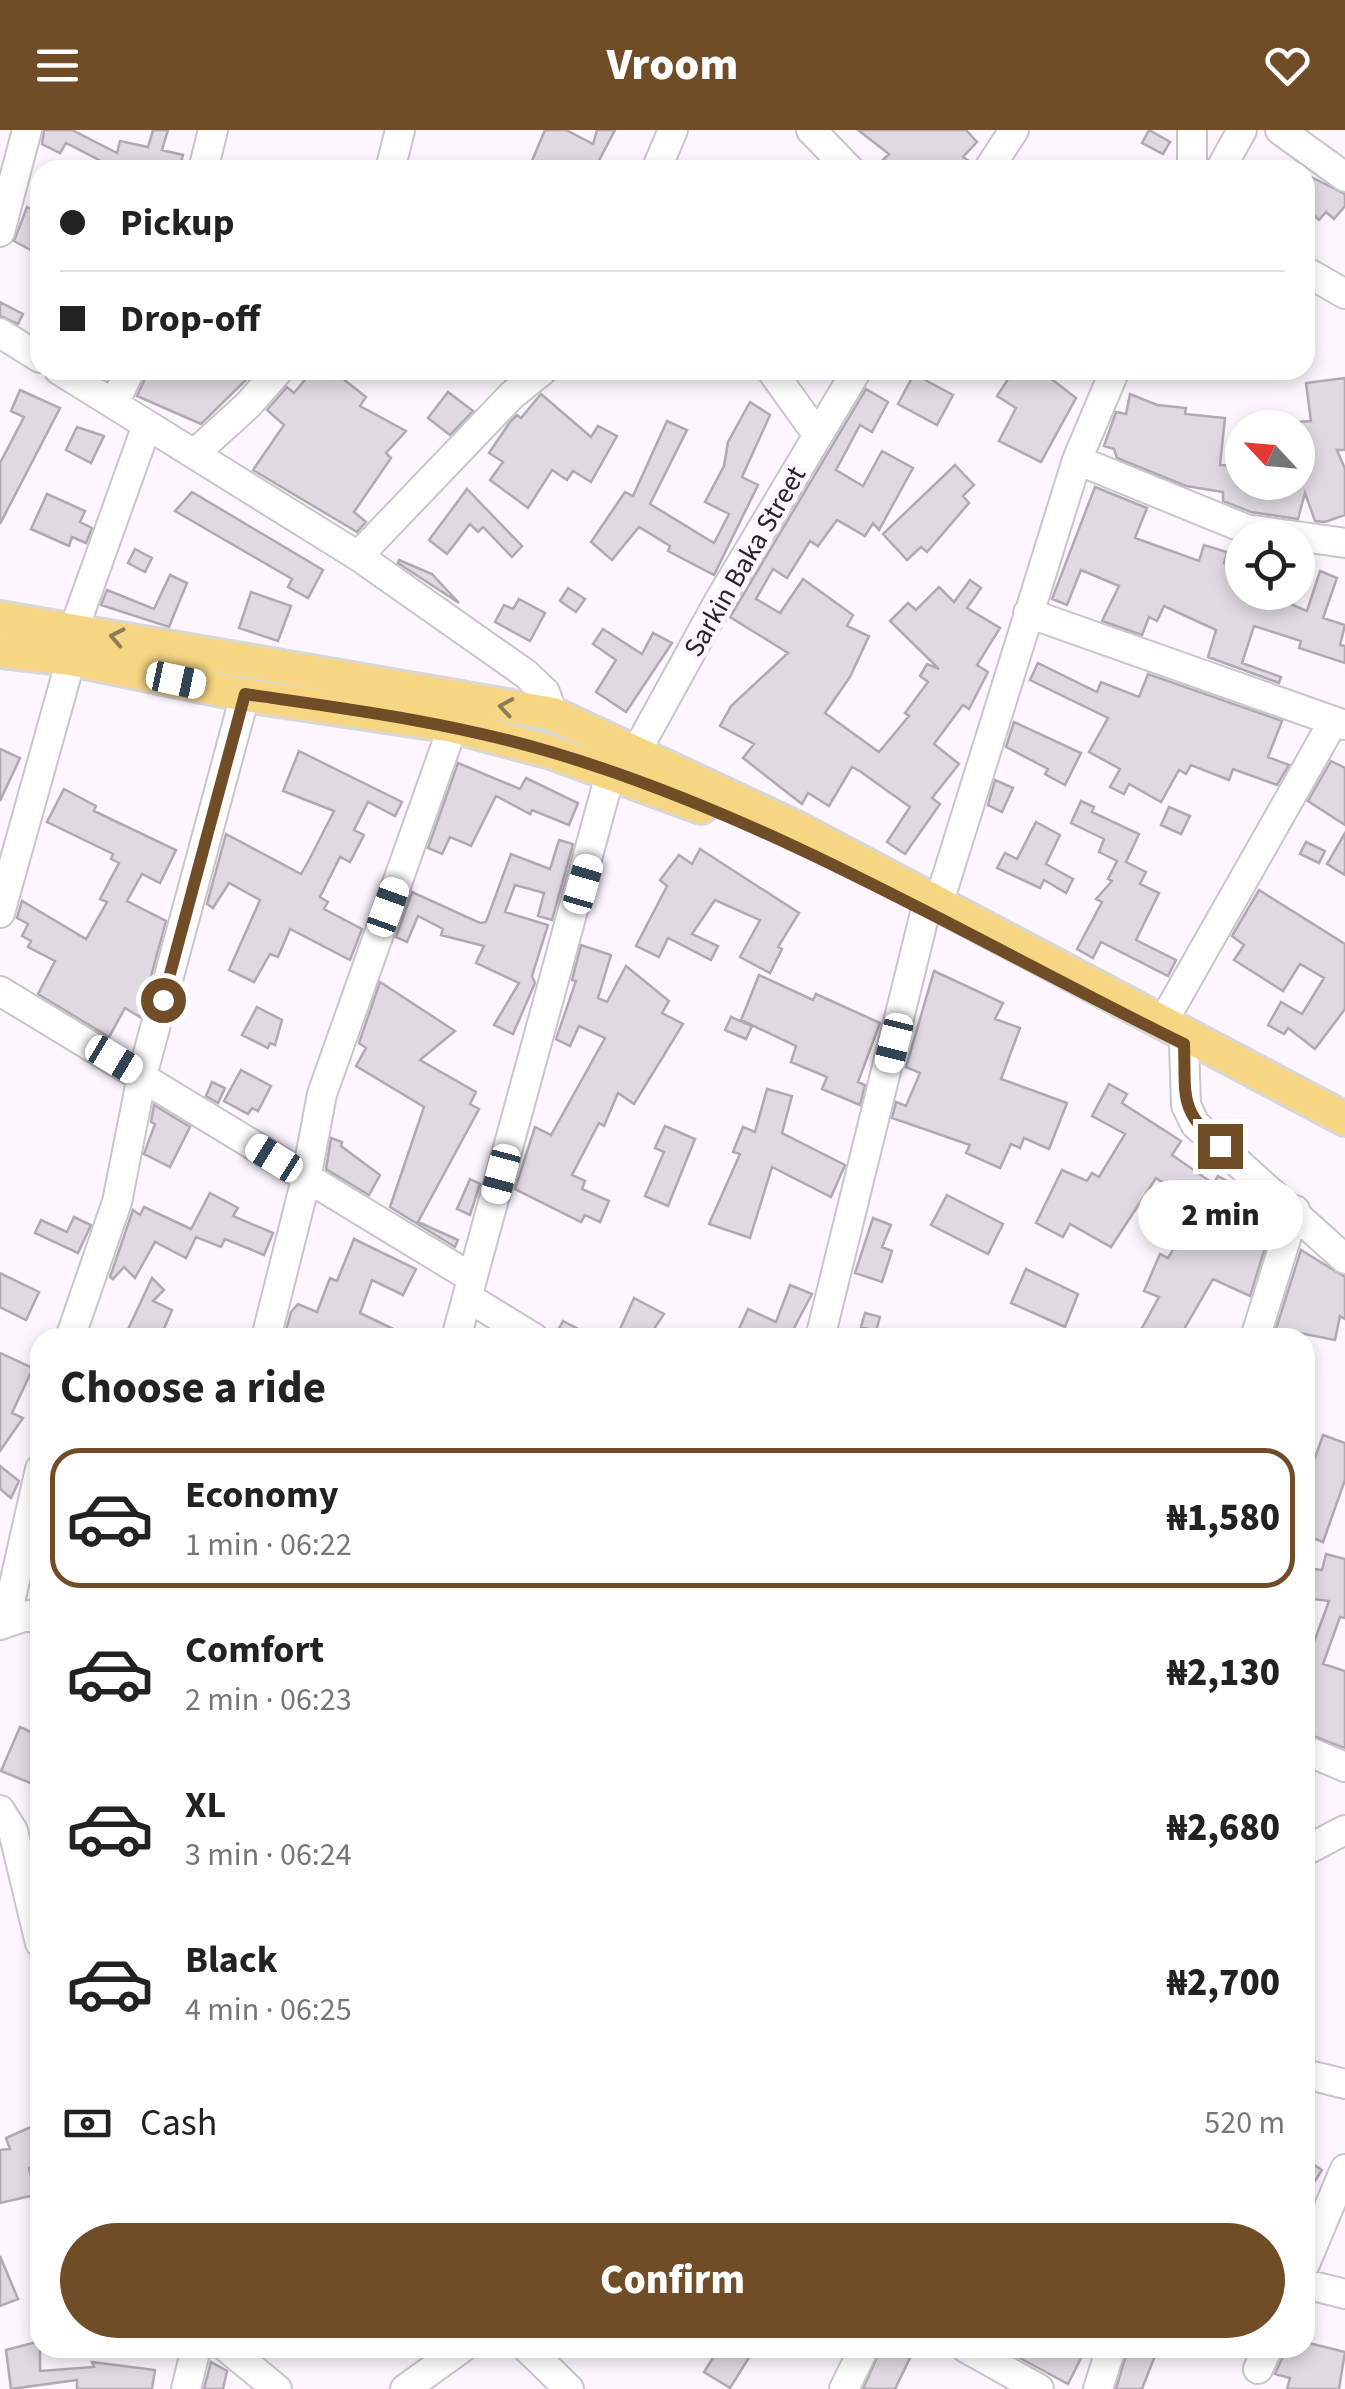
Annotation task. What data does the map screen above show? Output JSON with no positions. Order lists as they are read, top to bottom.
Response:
{
  "streets": {
    "street": ["Sarkin Baka Street"]
  },
  "north": "top left",
  "page": {
    "header": "Vroom",
    "banner": ["Pickup", "Drop-off"],
    "bubble": "2 min",
    "heading": "Choose a ride",
    "list": [
      {
        "name": "Economy",
        "note": "1 min · 06:22",
        "value": "₦1,580"
      },
      {
        "name": "Comfort",
        "note": "2 min · 06:23",
        "value": "₦2,130"
      },
      {
        "name": "XL",
        "note": "3 min · 06:24",
        "value": "₦2,680"
      },
      {
        "name": "Black",
        "note": "4 min · 06:25",
        "value": "₦2,700"
      }
    ],
    "pay": ["Cash", "520 m"],
    "buttons": "Confirm"
  }
}
